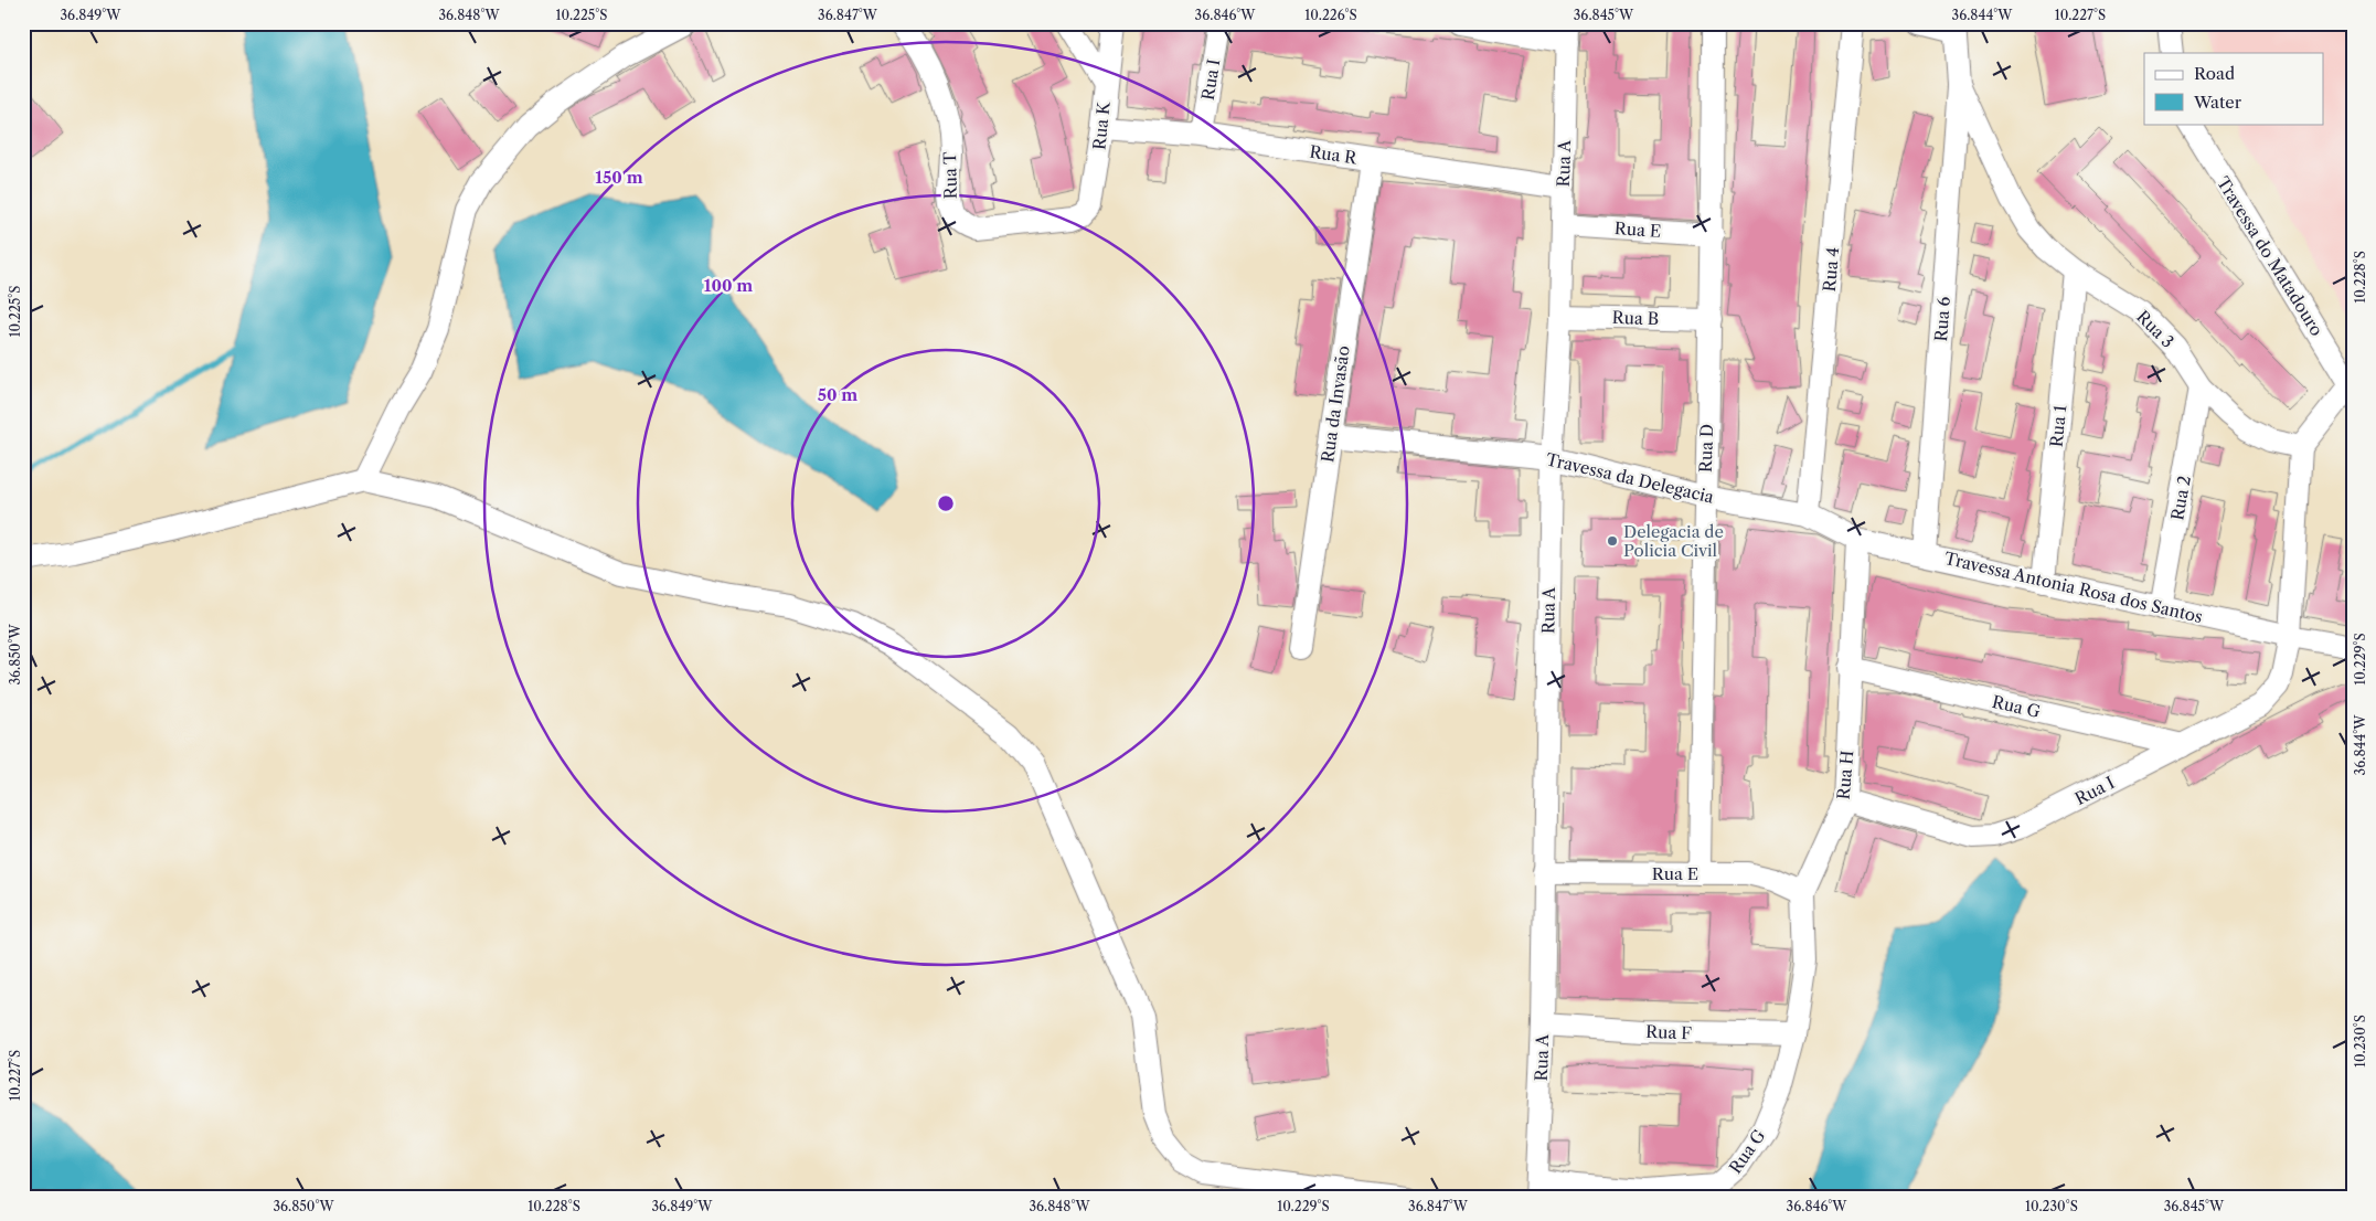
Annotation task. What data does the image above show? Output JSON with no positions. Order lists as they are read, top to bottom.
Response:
{
  "streets": {
    "street": [
      "Rua I",
      "Rua K",
      "Rua R",
      "Rua A",
      "Rua T",
      "Rua E",
      "Travessa do Matadouro",
      "Rua 4",
      "Rua B",
      "Rua 6",
      "Rua 3",
      "Rua da Invasão",
      "Rua 1",
      "Rua D",
      "Travessa da Delegacia",
      "Rua 2",
      "Travessa Antonia Rosa dos Santos",
      "Rua G",
      "Rua H",
      "Rua F"
    ]
  },
  "crossings": [
    ["Rua I", "Rua R"],
    ["Rua I", "Travessa Antonia Rosa dos Santos"],
    ["Rua I", "Rua G"],
    ["Rua I", "Rua H"],
    ["Rua K", "Rua R"],
    ["Rua K", "Rua T"],
    ["Rua R", "Rua A"],
    ["Rua R", "Rua da Invasão"],
    ["Rua A", "Rua E"],
    ["Rua A", "Rua B"],
    ["Rua A", "Travessa da Delegacia"],
    ["Rua A", "Rua G"],
    ["Rua A", "Rua F"],
    ["Rua E", "Rua D"],
    ["Rua E", "Rua H"],
    ["Rua 4", "Travessa da Delegacia"],
    ["Rua B", "Rua D"],
    ["Rua 6", "Rua 3"],
    ["Rua 6", "Travessa Antonia Rosa dos Santos"],
    ["Rua 3", "Rua 1"],
    ["Rua 3", "Rua 2"],
    ["Rua da Invasão", "Travessa da Delegacia"],
    ["Rua 1", "Travessa Antonia Rosa dos Santos"],
    ["Rua D", "Travessa da Delegacia"],
    ["Travessa da Delegacia", "Travessa Antonia Rosa dos Santos"],
    ["Travessa da Delegacia", "Rua H"],
    ["Rua 2", "Travessa Antonia Rosa dos Santos"],
    ["Travessa Antonia Rosa dos Santos", "Rua H"],
    ["Rua G", "Rua H"],
    ["Rua G", "Rua F"],
    ["Rua H", "Rua F"]
  ],
  "places": ["Delegacia de Policia Civil"],
  "legend": ["Road", "Water"],
  "coordinates": [
    "36.849°W",
    "36.848°W",
    "10.225°S",
    "36.847°W",
    "36.846°W",
    "10.226°S",
    "36.845°W",
    "36.844°W",
    "10.227°S",
    "10.228°S",
    "36.850°W",
    "10.229°S",
    "10.230°S"
  ],
  "rings": ["150 m", "100 m", "50 m"]
}
